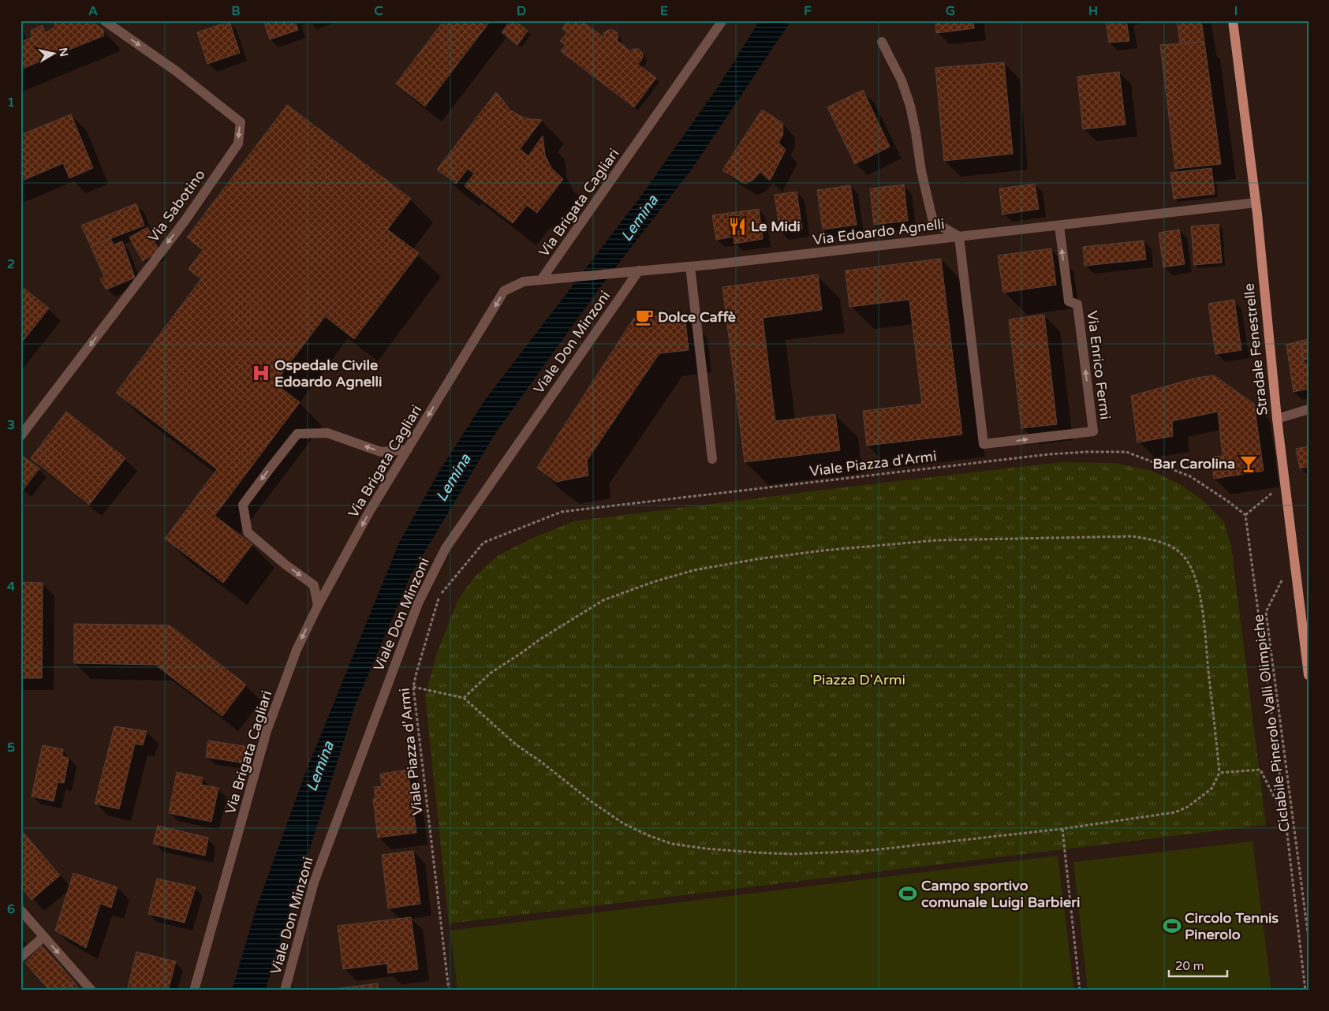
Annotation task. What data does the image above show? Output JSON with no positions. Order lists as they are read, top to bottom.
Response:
{
  "streets": {
    "main road": ["Stradale Fenestrelle"],
    "street": [
      "Via Brigata Cagliari",
      "Via Sabotino",
      "Via Edoardo Agnelli",
      "Viale Don Minzoni",
      "Via Enrico Fermi"
    ],
    "path": ["Viale Piazza d'Armi", "Ciclabile Pinerolo Valli Olimpiche"]
  },
  "crossings": [
    ["Via Brigata Cagliari", "Via Edoardo Agnelli"],
    ["Via Edoardo Agnelli", "Viale Don Minzoni"],
    ["Via Edoardo Agnelli", "Stradale Fenestrelle"],
    ["Via Edoardo Agnelli", "Via Enrico Fermi"]
  ],
  "one_way": ["Via Brigata Cagliari"],
  "water": ["Lemina"],
  "parks": ["Piazza D'Armi"],
  "places": {
    "restaurant": ["Le Midi"],
    "cafe": ["Dolce Caffè"],
    "hospital": ["Ospedale Civile Edoardo Agnelli"],
    "bar": ["Bar Carolina"],
    "sports": ["Campo sportivo comunale Luigi Barbieri", "Circolo Tennis Pinerolo"]
  },
  "scale_bar": "20 m",
  "north": "right",
  "grid": {
    "columns": [
      "A",
      "B",
      "C",
      "D",
      "E",
      "F",
      "G",
      "H",
      "I"
    ],
    "rows": [
      "1",
      "2",
      "3",
      "4",
      "5",
      "6"
    ]
  }
}
